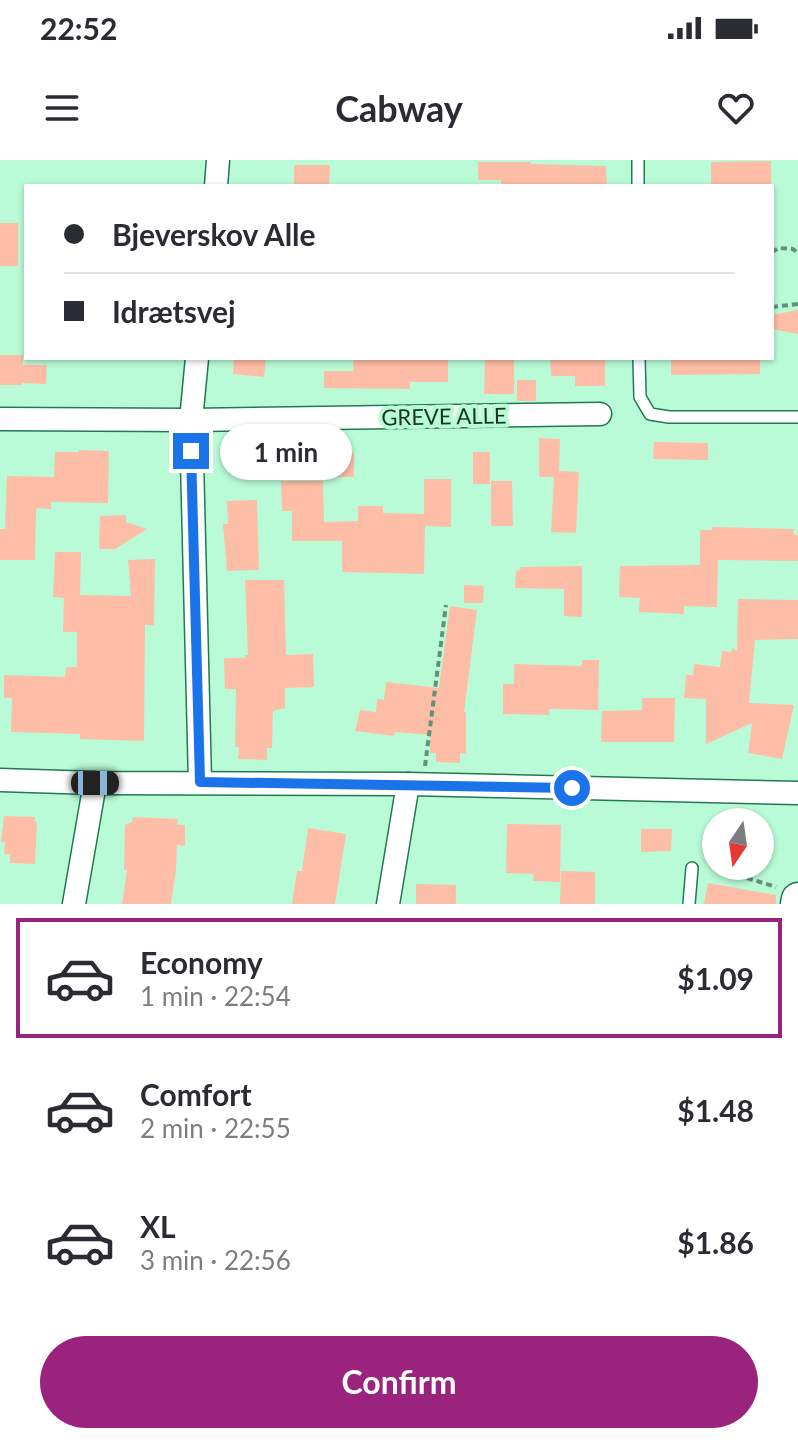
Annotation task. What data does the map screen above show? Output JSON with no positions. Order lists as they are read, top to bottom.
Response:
{
  "streets": {
    "street": ["GREVE ALLE"]
  },
  "north": "bottom",
  "page": {
    "status": "22:52",
    "header": "Cabway",
    "banner": ["Bjeverskov Alle", "Idrætsvej"],
    "bubble": "1 min",
    "list": [
      {
        "name": "Economy",
        "note": "1 min · 22:54",
        "value": "$1.09"
      },
      {
        "name": "Comfort",
        "note": "2 min · 22:55",
        "value": "$1.48"
      },
      {
        "name": "XL",
        "note": "3 min · 22:56",
        "value": "$1.86"
      }
    ],
    "buttons": "Confirm"
  }
}
